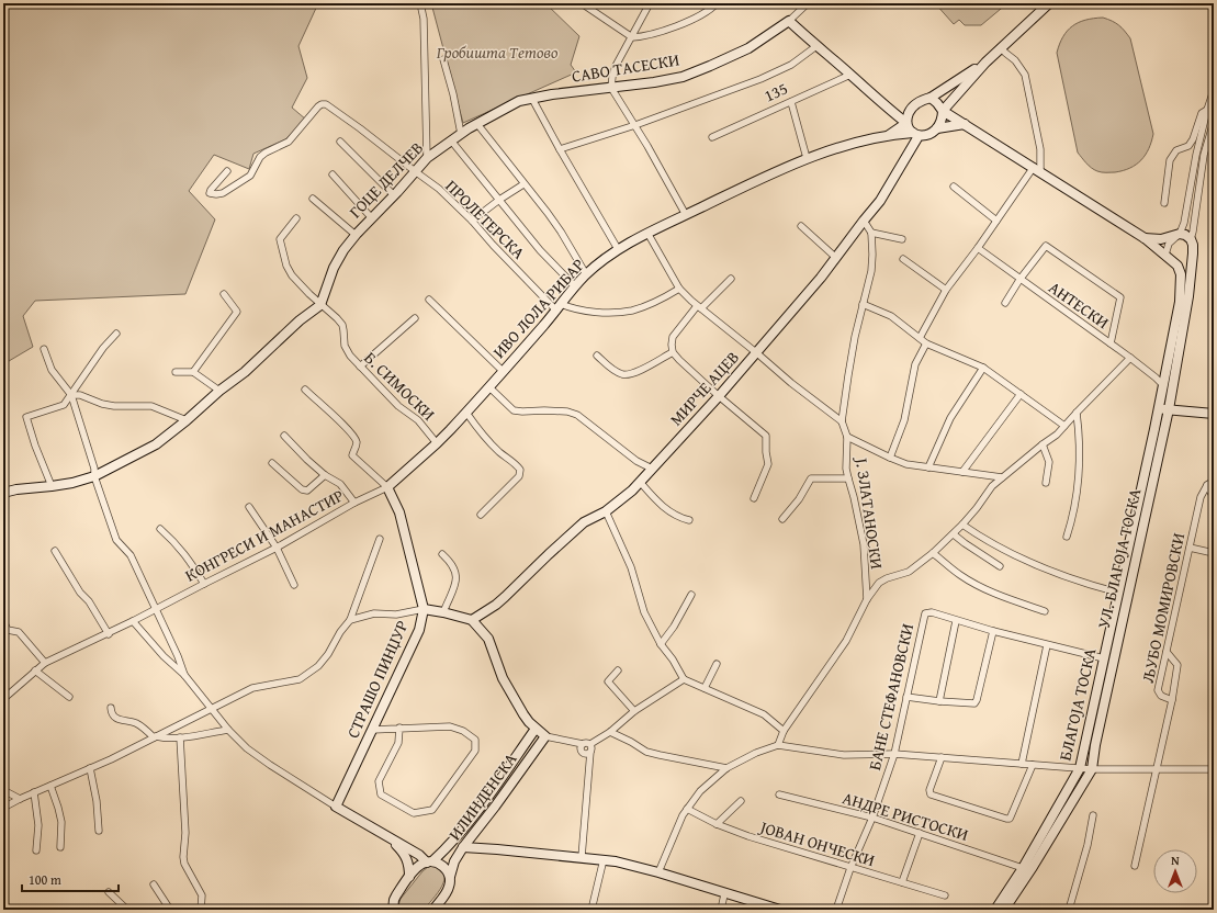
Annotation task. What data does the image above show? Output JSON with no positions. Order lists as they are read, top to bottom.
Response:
{
  "streets": {
    "street": [
      "САВО ТАСЕСКИ",
      "135",
      "ГОЦЕ ДЕЛЧЕВ",
      "ПРОЛЕТЕРСКА",
      "АНТЕСКИ",
      "ИВО ЛОЛА РИБАР",
      "Б. СИМОСКИ",
      "МИРЧЕ АЦЕВ",
      "Ј. ЗЛАТАНОСКИ",
      "КОНГРЕСИ И МАНАСТИР",
      "УЛ. БЛАГОЈА ТОСКА",
      "ЉУБО МОМИРОВСКИ",
      "СТРАШО ПИНЏУР",
      "БАНЕ СТЕФАНОВСКИ",
      "БЛАГОЈА ТОСКА",
      "ИЛИНДЕНСКА",
      "АНДРЕ РИСТОСКИ",
      "ЈОВАН ОНЧЕСКИ"
    ]
  },
  "crossings": [
    ["САВО ТАСЕСКИ", "ГОЦЕ ДЕЛЧЕВ"],
    ["ГОЦЕ ДЕЛЧЕВ", "ПРОЛЕТЕРСКА"],
    ["ГОЦЕ ДЕЛЧЕВ", "Б. СИМОСКИ"],
    ["ПРОЛЕТЕРСКА", "ИВО ЛОЛА РИБАР"],
    ["АНТЕСКИ", "БЛАГОЈА ТОСКА"],
    ["ИВО ЛОЛА РИБАР", "Б. СИМОСКИ"],
    ["ИВО ЛОЛА РИБАР", "КОНГРЕСИ И МАНАСТИР"],
    ["ИВО ЛОЛА РИБАР", "СТРАШО ПИНЏУР"],
    ["МИРЧЕ АЦЕВ", "Ј. ЗЛАТАНОСКИ"],
    ["КОНГРЕСИ И МАНАСТИР", "СТРАШО ПИНЏУР"],
    ["УЛ. БЛАГОЈА ТОСКА", "БЛАГОЈА ТОСКА"],
    ["БАНЕ СТЕФАНОВСКИ", "БЛАГОЈА ТОСКА"],
    ["БАНЕ СТЕФАНОВСКИ", "АНДРЕ РИСТОСКИ"],
    ["БАНЕ СТЕФАНОВСКИ", "ЈОВАН ОНЧЕСКИ"],
    ["БЛАГОЈА ТОСКА", "АНДРЕ РИСТОСКИ"]
  ],
  "parks": ["Гробишта Тетово"],
  "scale_bar": "100 m",
  "north": "top"
}
